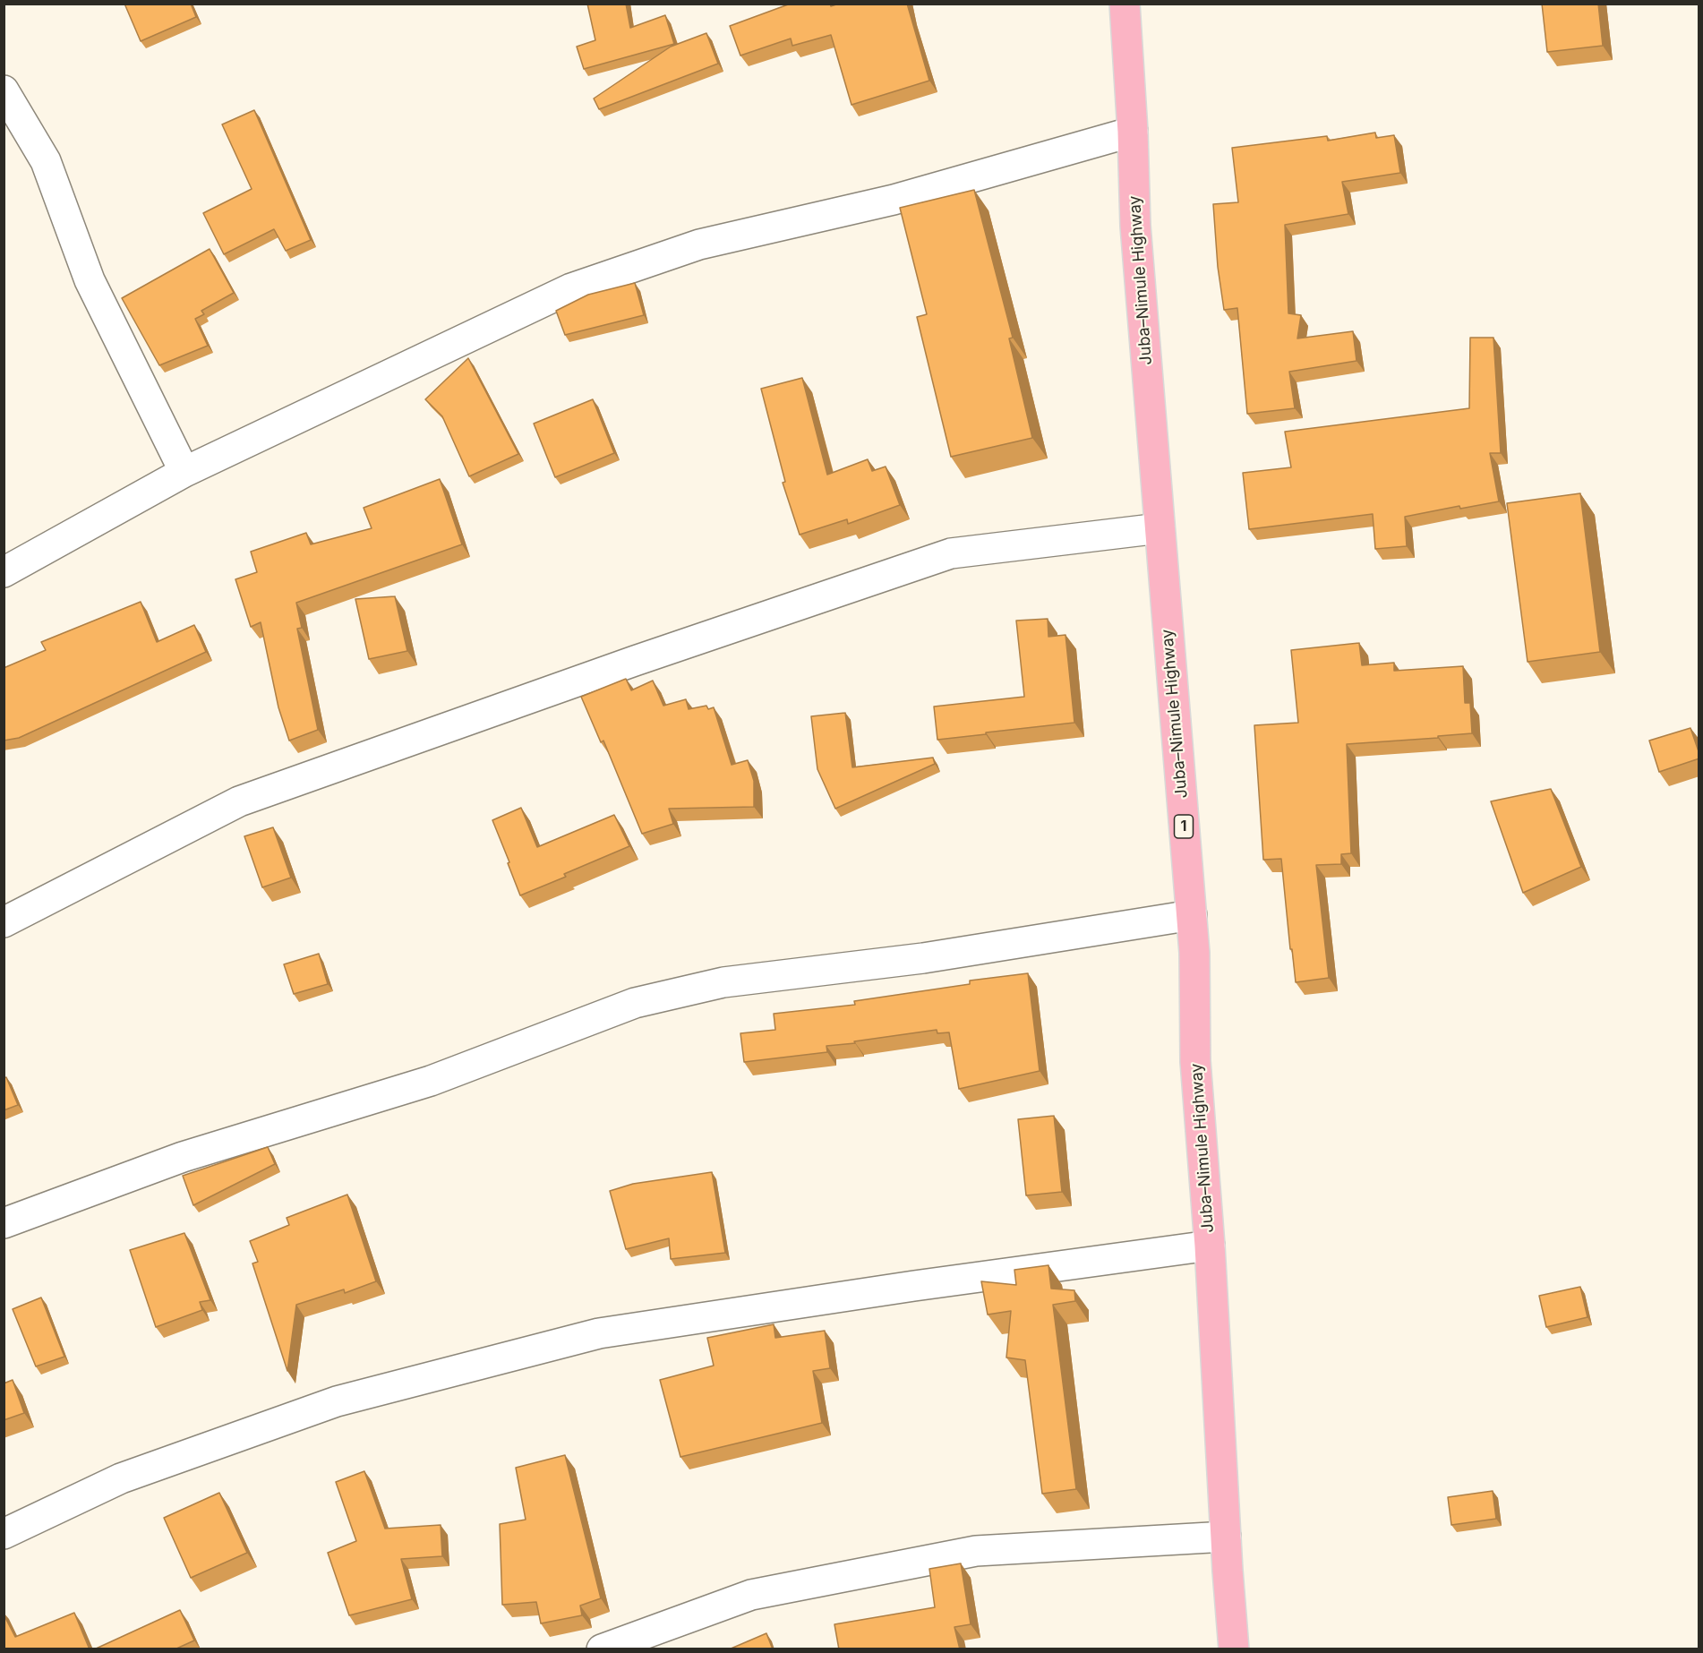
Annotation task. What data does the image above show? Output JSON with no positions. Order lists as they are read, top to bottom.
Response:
{
  "streets": {
    "main road": ["Juba–Nimule Highway", "1"]
  }
}
